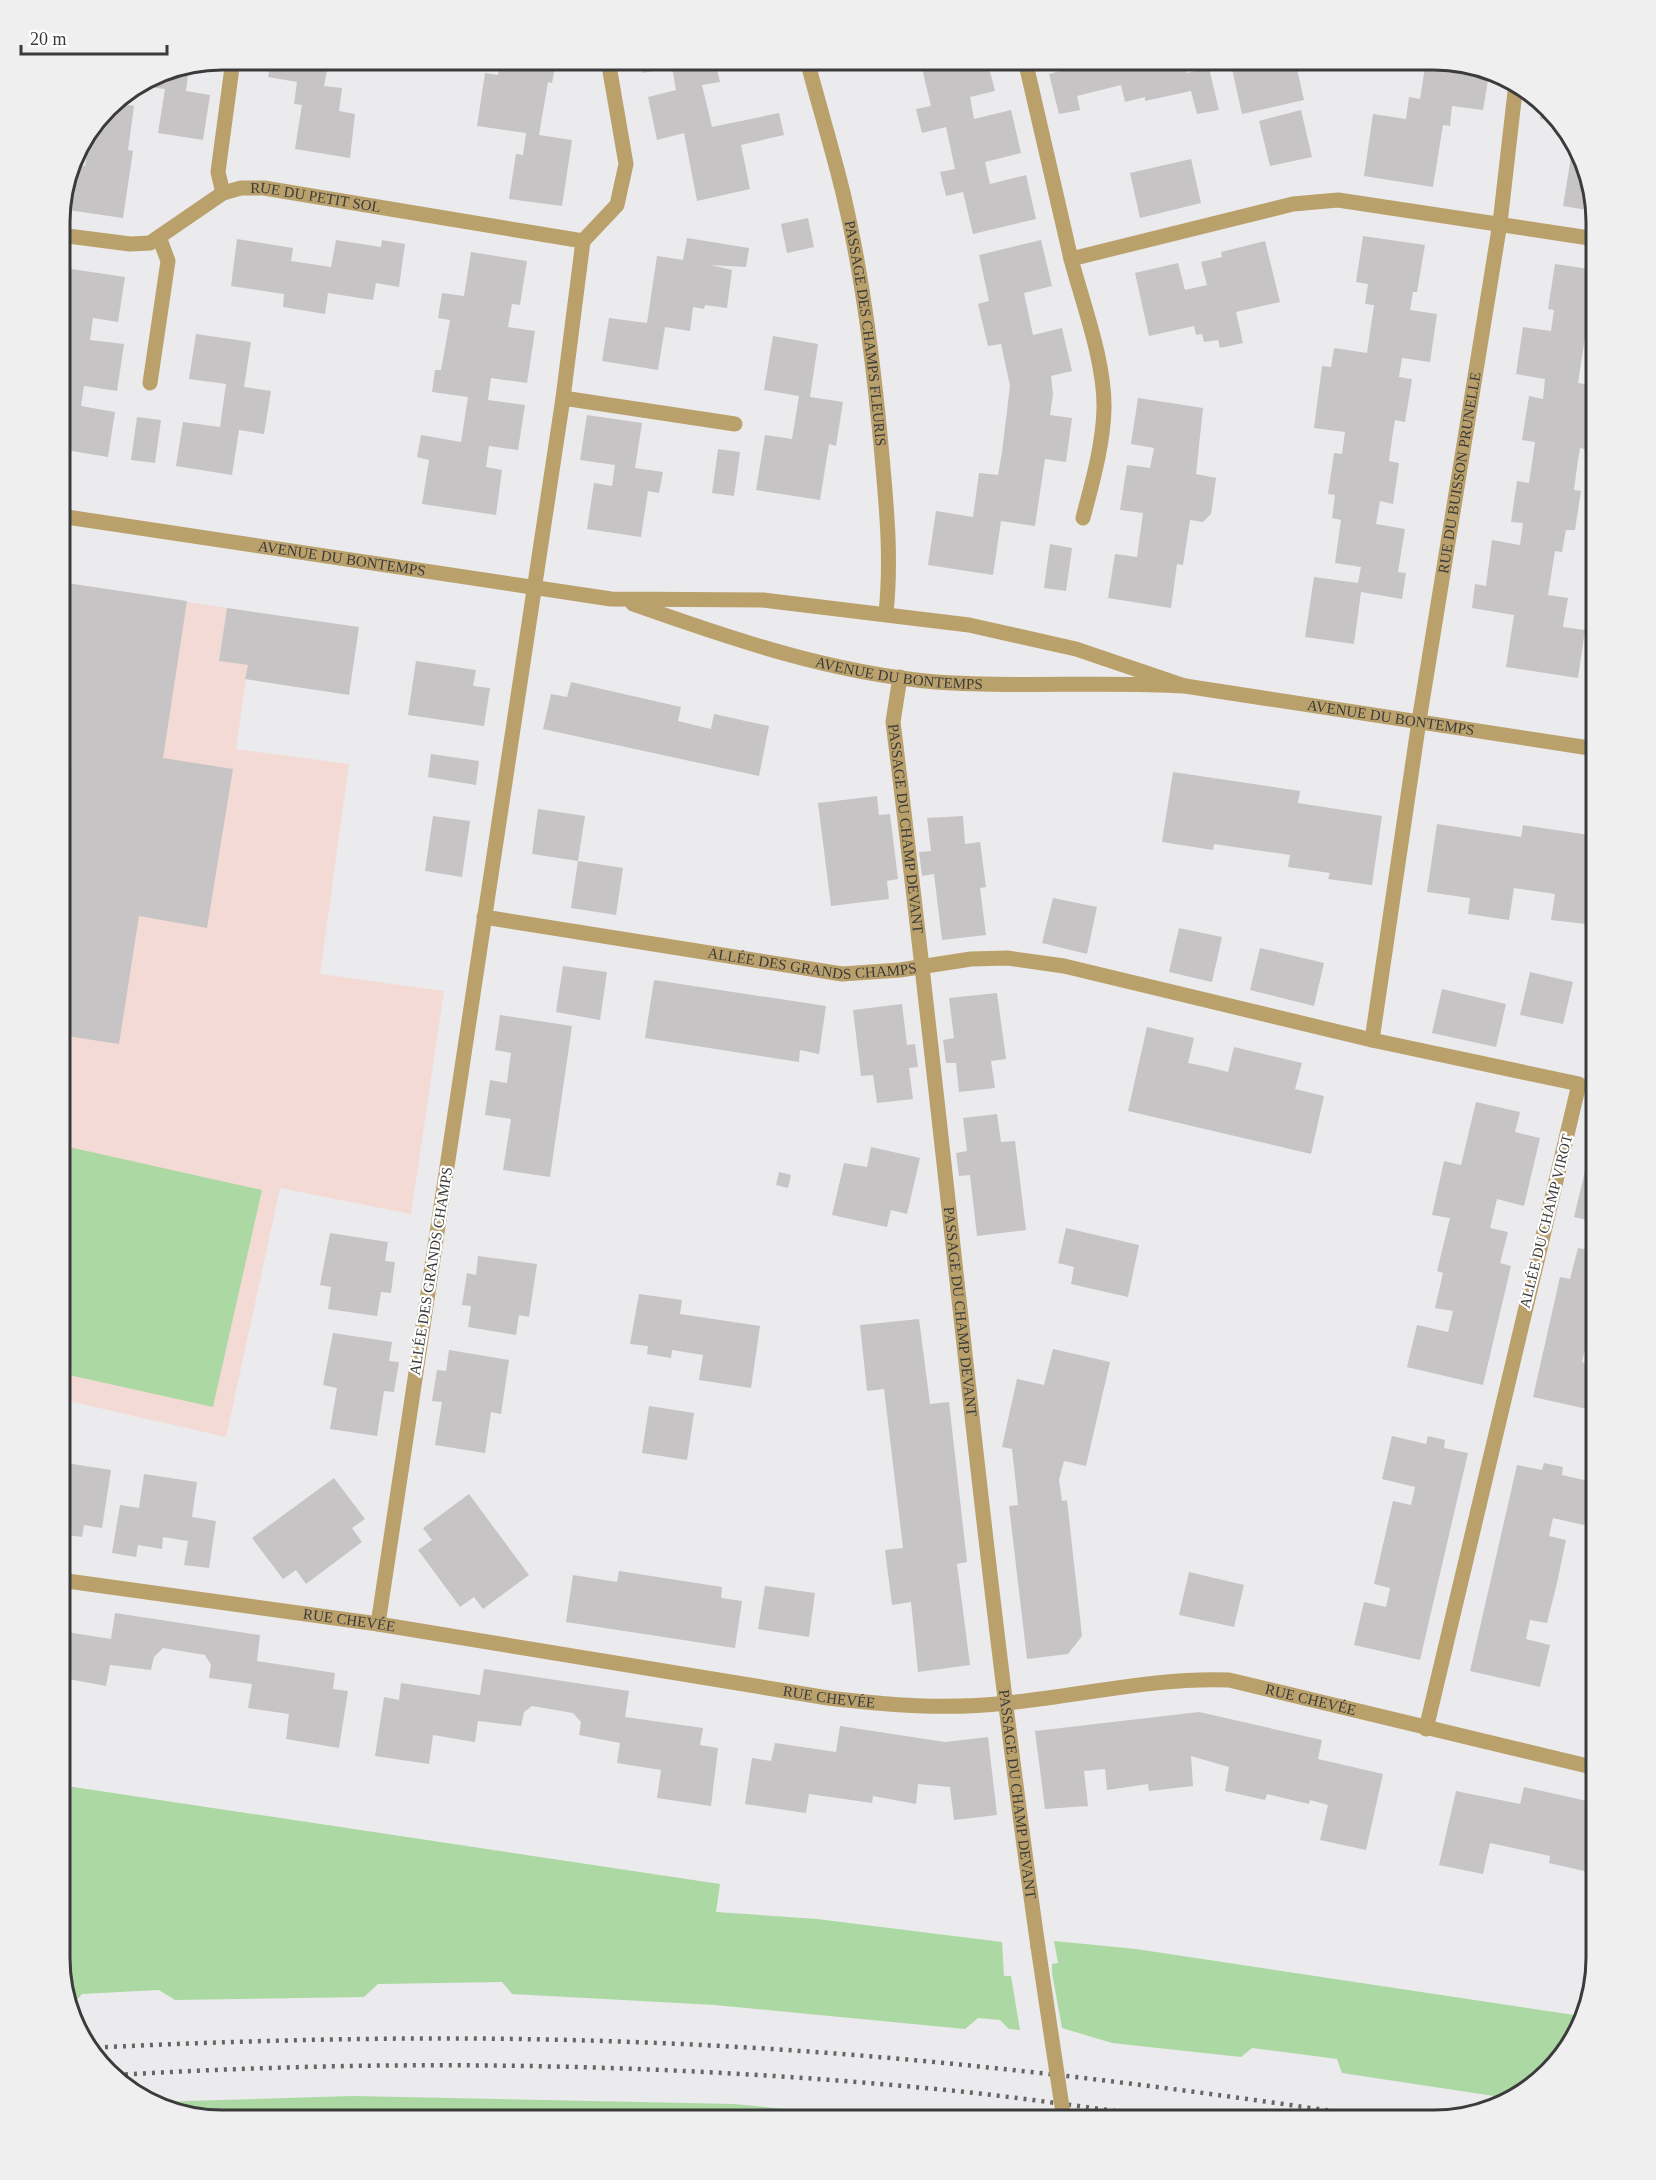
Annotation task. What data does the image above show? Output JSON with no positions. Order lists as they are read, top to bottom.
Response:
{
  "streets": {
    "street": [
      "RUE DU PETIT SOL",
      "PASSAGE DES CHAMPS FLEURIS",
      "RUE DU BUISSON PRUNELLE",
      "AVENUE DU BONTEMPS",
      "PASSAGE DU CHAMP DEVANT",
      "ALLÉE DES GRANDS CHAMPS",
      "ALLÉE DU CHAMP VIROT",
      "RUE CHEVÉE"
    ]
  },
  "crossings": [
    ["PASSAGE DES CHAMPS FLEURIS", "AVENUE DU BONTEMPS"],
    ["RUE DU BUISSON PRUNELLE", "AVENUE DU BONTEMPS"],
    ["RUE DU BUISSON PRUNELLE", "ALLÉE DU CHAMP VIROT"],
    ["AVENUE DU BONTEMPS", "PASSAGE DU CHAMP DEVANT"],
    ["AVENUE DU BONTEMPS", "ALLÉE DES GRANDS CHAMPS"],
    ["PASSAGE DU CHAMP DEVANT", "ALLÉE DES GRANDS CHAMPS"],
    ["PASSAGE DU CHAMP DEVANT", "RUE CHEVÉE"],
    ["ALLÉE DES GRANDS CHAMPS", "ALLÉE DU CHAMP VIROT"],
    ["ALLÉE DES GRANDS CHAMPS", "RUE CHEVÉE"],
    ["ALLÉE DU CHAMP VIROT", "RUE CHEVÉE"]
  ],
  "scale_bar": "20 m"
}
